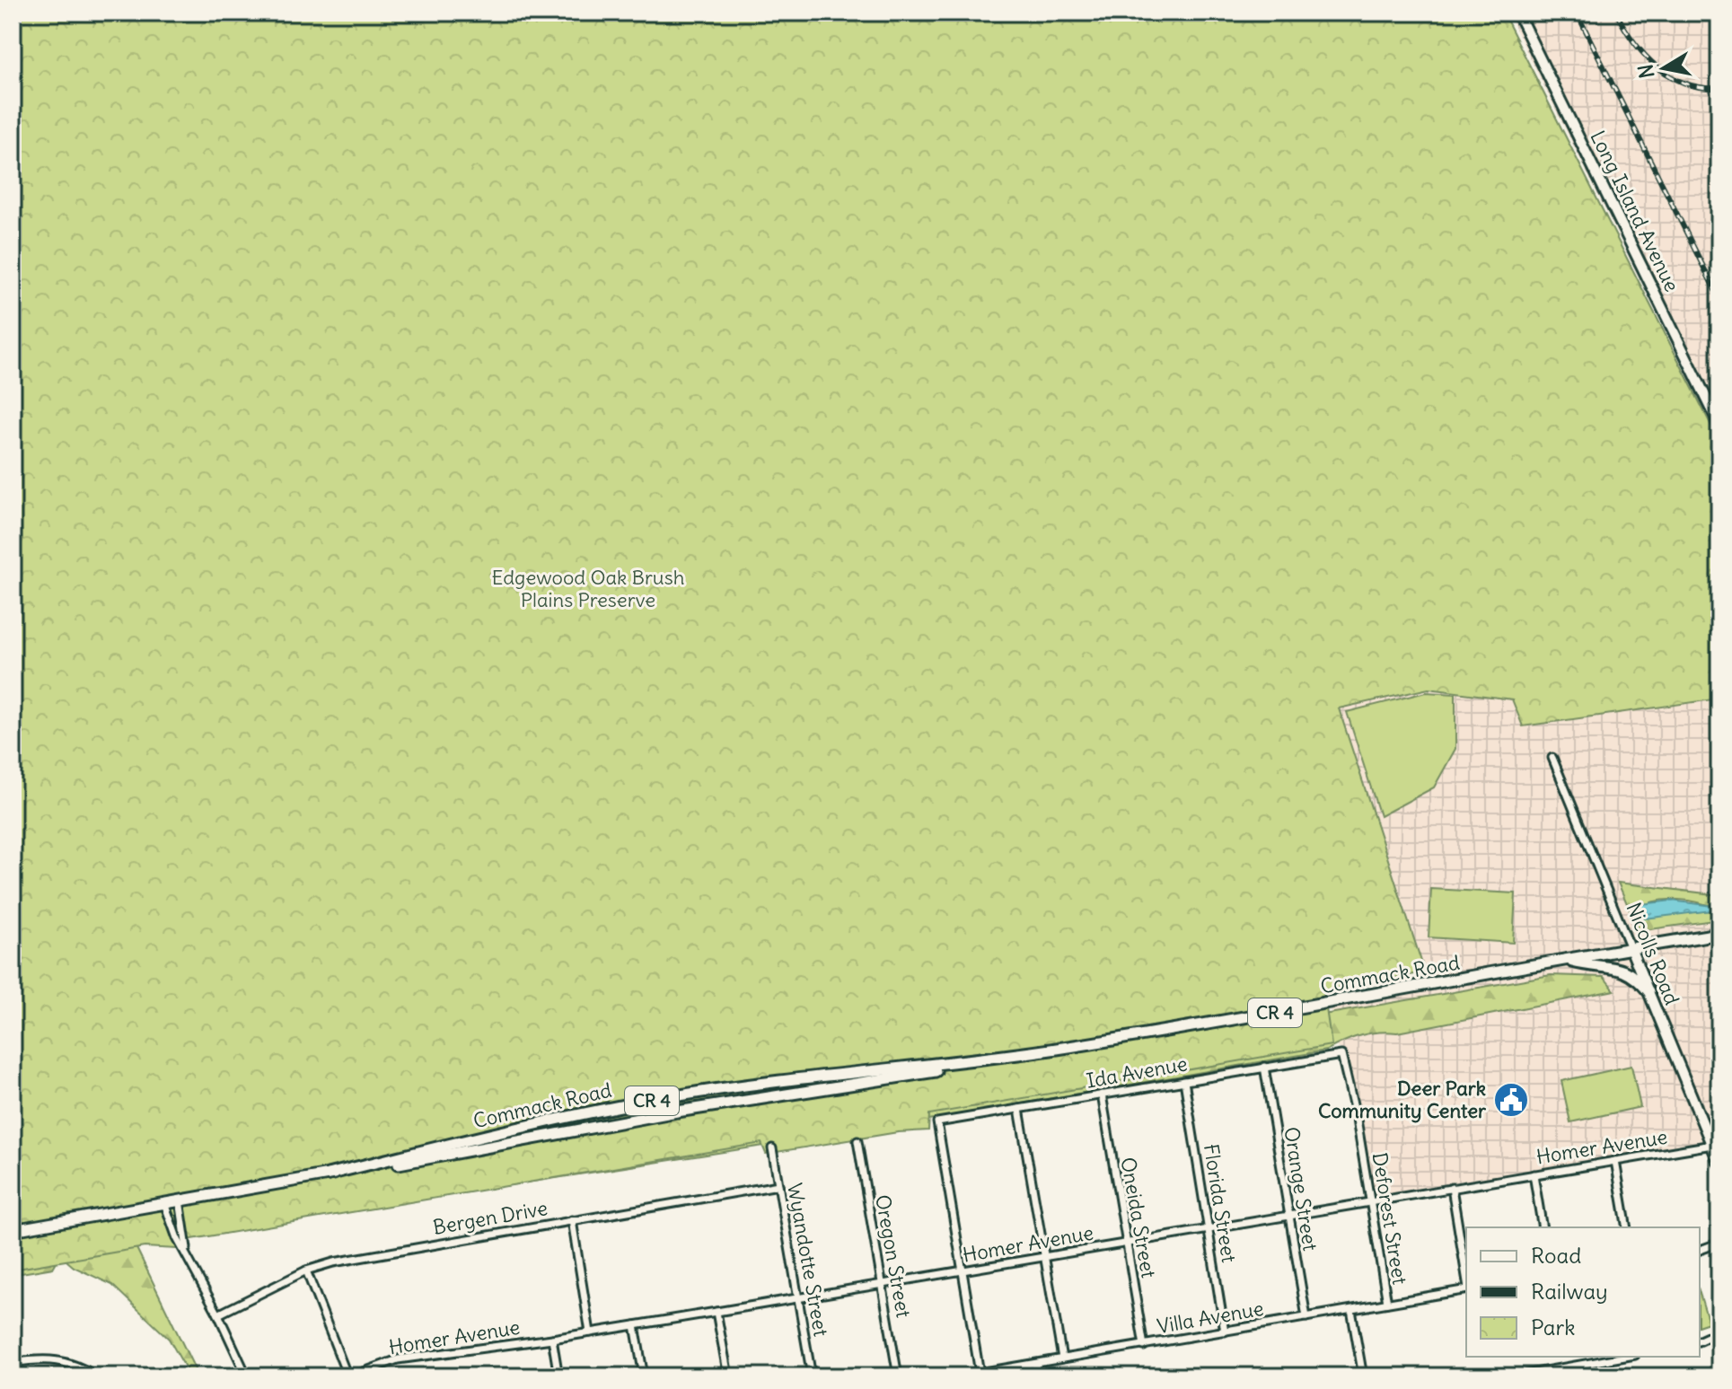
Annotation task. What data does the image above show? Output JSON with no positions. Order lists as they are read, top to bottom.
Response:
{
  "streets": {
    "main road": ["Commack Road", "CR 4"],
    "street": [
      "Long Island Avenue",
      "Nicolls Road",
      "Ida Avenue",
      "Homer Avenue",
      "Orange Street",
      "Florida Street",
      "Bergen Drive",
      "Oneida Street",
      "Deforest Street",
      "Oregon Street",
      "Wyandotte Street",
      "Villa Avenue"
    ]
  },
  "crossings": [
    ["Nicolls Road", "Commack Road"],
    ["Nicolls Road", "Homer Avenue"],
    ["Ida Avenue", "Homer Avenue"],
    ["Ida Avenue", "Orange Street"],
    ["Ida Avenue", "Florida Street"],
    ["Ida Avenue", "Oneida Street"],
    ["Ida Avenue", "Deforest Street"],
    ["Homer Avenue", "Orange Street"],
    ["Homer Avenue", "Florida Street"],
    ["Homer Avenue", "Oneida Street"],
    ["Homer Avenue", "Deforest Street"],
    ["Homer Avenue", "Oregon Street"],
    ["Homer Avenue", "Wyandotte Street"],
    ["Orange Street", "Villa Avenue"],
    ["Florida Street", "Villa Avenue"],
    ["Bergen Drive", "Wyandotte Street"],
    ["Oneida Street", "Villa Avenue"],
    ["Deforest Street", "Villa Avenue"]
  ],
  "parks": ["Edgewood Oak Brush Plains Preserve"],
  "places": {
    "public building": ["Deer Park Community Center"]
  },
  "legend": ["Road", "Railway", "Park"],
  "north": "left"
}
